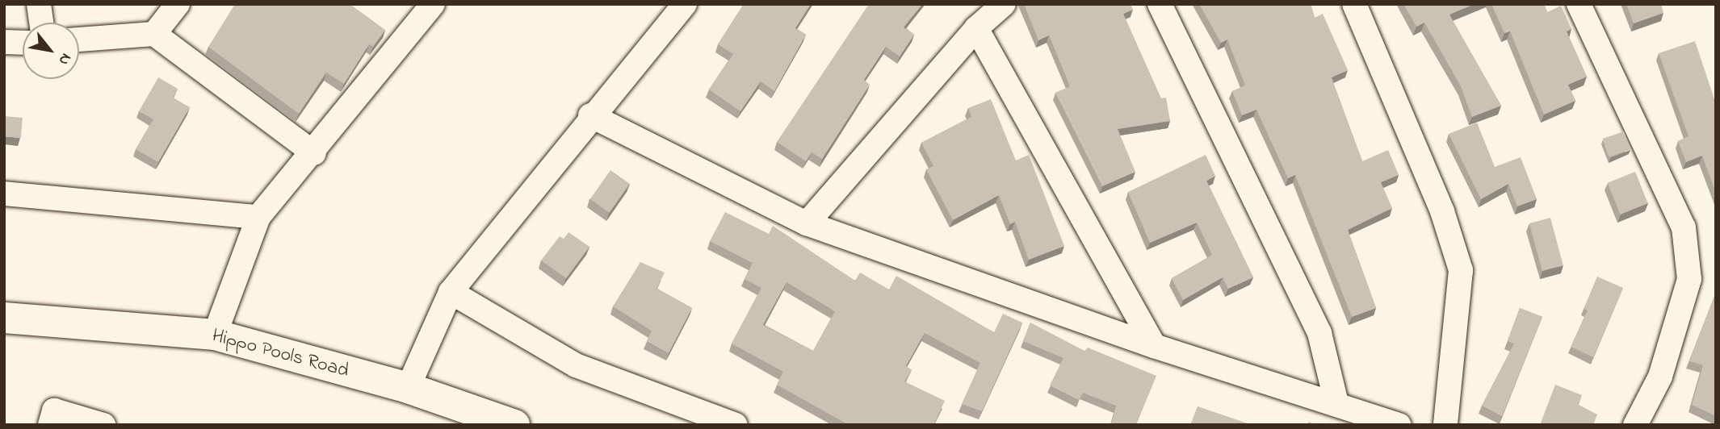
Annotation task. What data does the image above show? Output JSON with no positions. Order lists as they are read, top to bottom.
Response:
{
  "streets": {
    "street": ["Hippo Pools Road"]
  },
  "north": "bottom right"
}
